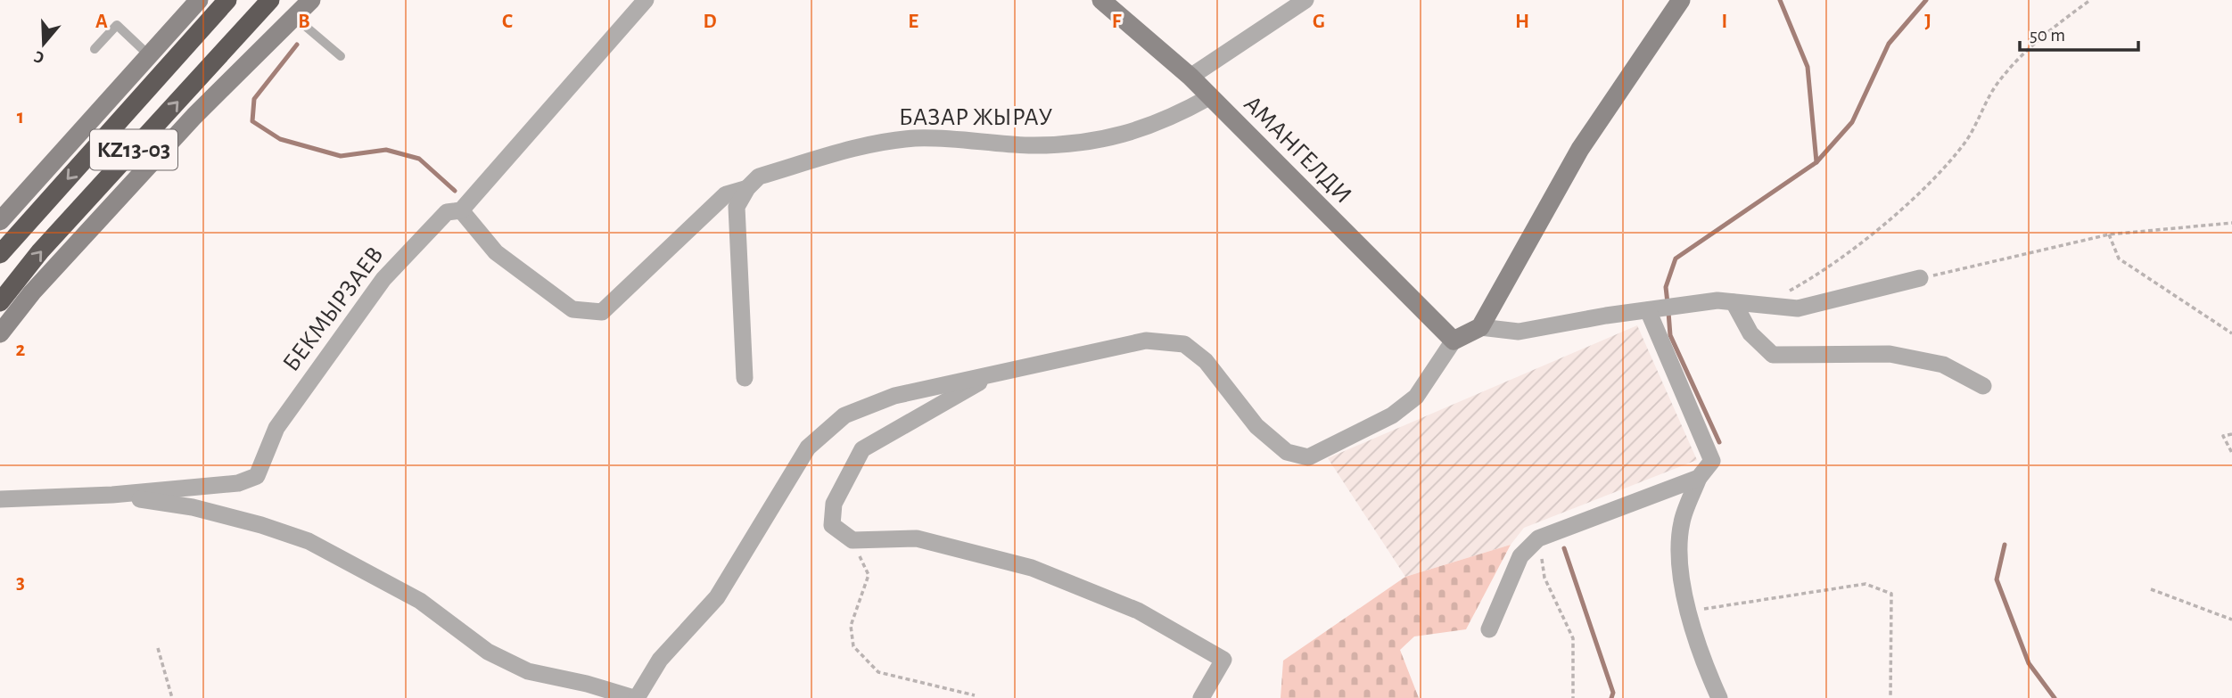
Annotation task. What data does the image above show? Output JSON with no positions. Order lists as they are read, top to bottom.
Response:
{
  "streets": {
    "highway": ["KZ13-03"],
    "main road": ["АМАНГЕЛДИ"],
    "street": ["БАЗАР ЖЫРАУ", "БЕКМЫРЗАЕВ"]
  },
  "crossings": [
    ["БАЗАР ЖЫРАУ", "АМАНГЕЛДИ"],
    ["БАЗАР ЖЫРАУ", "БЕКМЫРЗАЕВ"]
  ],
  "scale_bar": "50 m",
  "north": "bottom",
  "grid": {
    "columns": [
      "A",
      "B",
      "C",
      "D",
      "E",
      "F",
      "G",
      "H",
      "I",
      "J"
    ],
    "rows": ["1", "2", "3"]
  }
}
